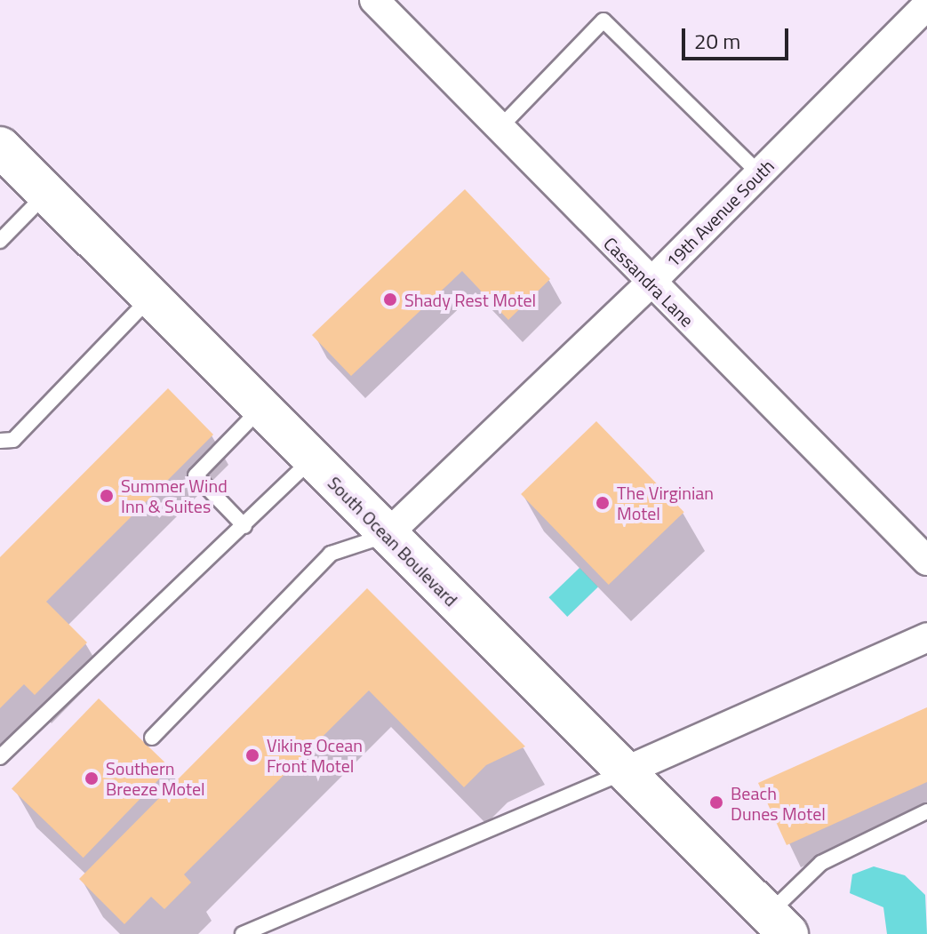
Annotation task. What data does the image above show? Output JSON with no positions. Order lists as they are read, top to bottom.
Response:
{
  "streets": {
    "main road": ["South Ocean Boulevard"],
    "street": ["19th Avenue South", "Cassandra Lane"]
  },
  "crossings": [
    ["19th Avenue South", "Cassandra Lane"],
    ["19th Avenue South", "South Ocean Boulevard"]
  ],
  "places": [
    "Shady Rest Motel",
    "Summer Wind Inn & Suites",
    "The Virginian Motel",
    "Viking Ocean Front Motel",
    "Southern Breeze Motel",
    "Beach Dunes Motel"
  ],
  "scale_bar": "20 m"
}
